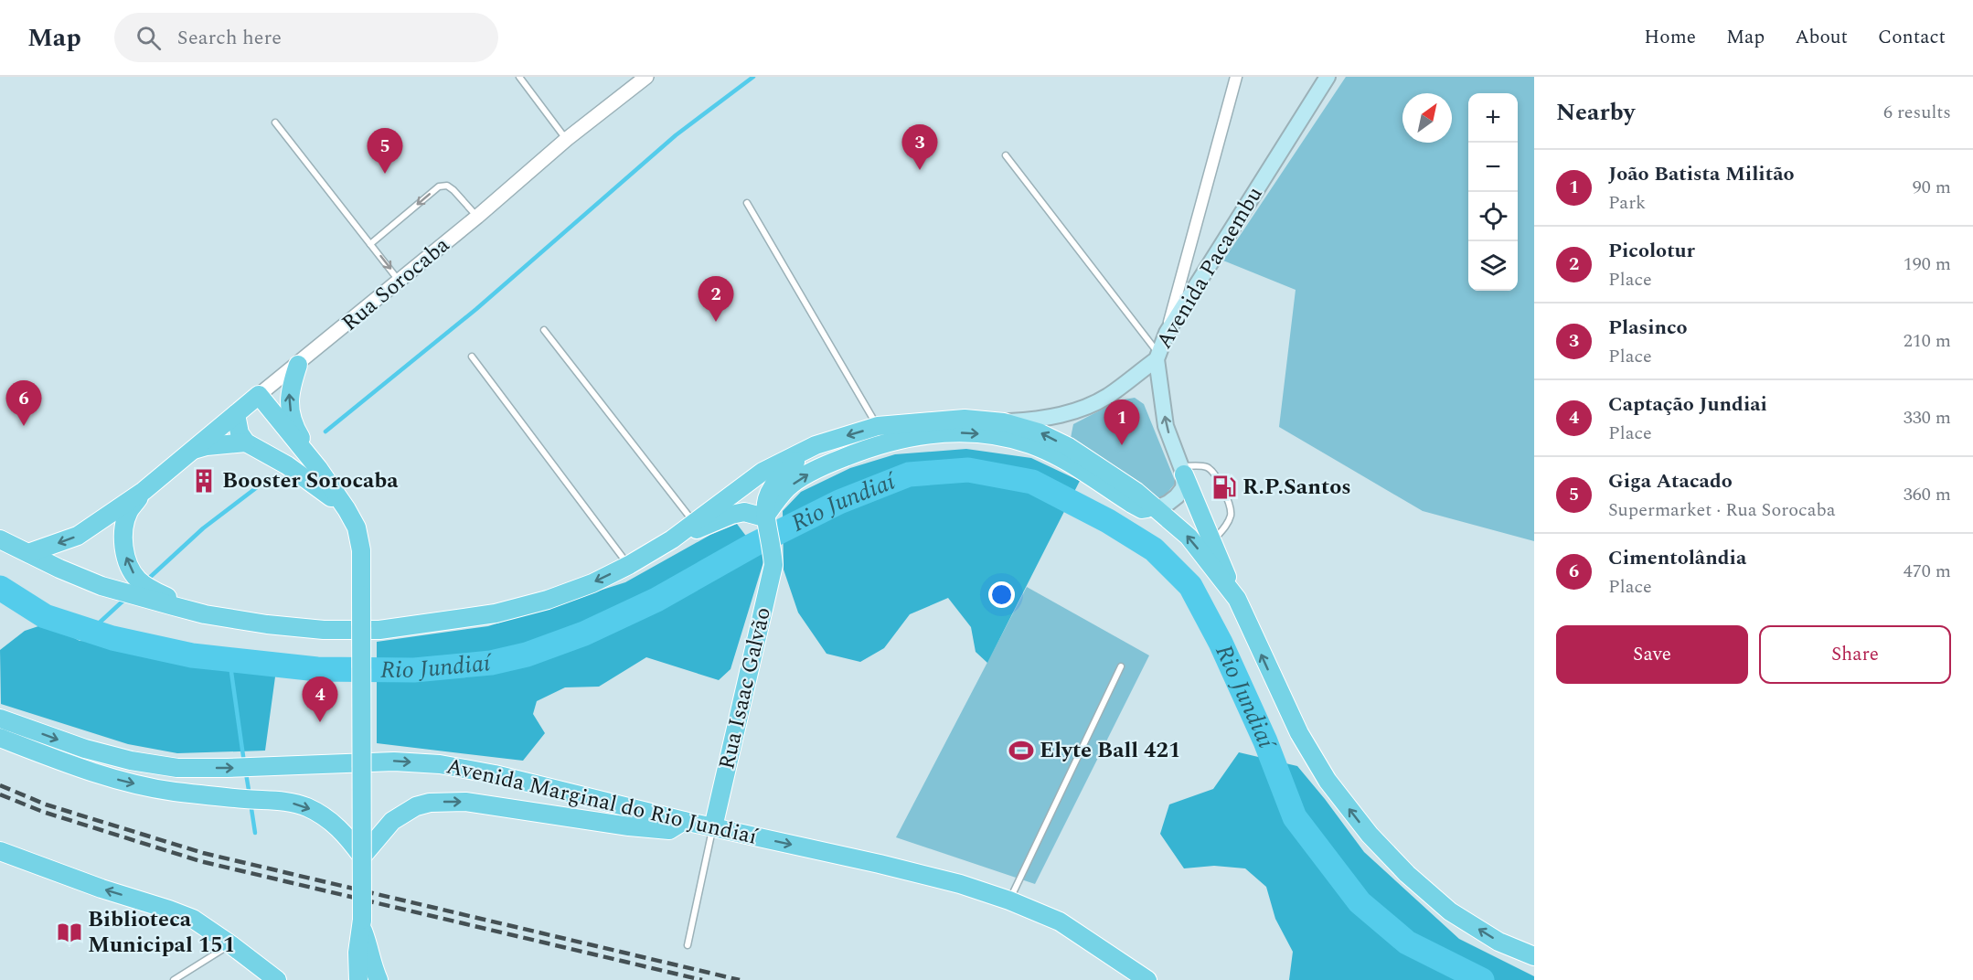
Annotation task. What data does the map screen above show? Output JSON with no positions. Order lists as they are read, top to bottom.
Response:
{
  "streets": {
    "main road": [
      "Avenida Pacaembu",
      "Rua Sorocaba",
      "Rua Isaac Galvão",
      "Avenida Marginal do Rio Jundiaí"
    ]
  },
  "crossings": [
    ["Rua Isaac Galvão", "Avenida Marginal do Rio Jundiaí"]
  ],
  "water": ["Rio Jundiaí"],
  "places": {
    "building": ["Booster Sorocaba"],
    "fuel station": ["R.P.Santos"],
    "sports": ["Elyte Ball 421"],
    "library": ["Biblioteca Municipal 151"]
  },
  "north": "top right",
  "page": {
    "header": "Map",
    "search": "Search here",
    "nav": [
      "Home",
      "Map",
      "About",
      "Contact"
    ],
    "heading": ["Nearby", "6 results"],
    "map_buttons": ["+", "−"],
    "pins": [
      "3",
      "5",
      "2",
      "6",
      "1",
      "4"
    ],
    "list": [
      {
        "mark": "1",
        "name": "João Batista Militão",
        "note": "Park",
        "value": "90 m"
      },
      {
        "mark": "2",
        "name": "Picolotur",
        "note": "Place",
        "value": "190 m"
      },
      {
        "mark": "3",
        "name": "Plasinco",
        "note": "Place",
        "value": "210 m"
      },
      {
        "mark": "4",
        "name": "Captação Jundiai",
        "note": "Place",
        "value": "330 m"
      },
      {
        "mark": "5",
        "name": "Giga Atacado",
        "note": "Supermarket · Rua Sorocaba",
        "value": "360 m"
      },
      {
        "mark": "6",
        "name": "Cimentolândia",
        "note": "Place",
        "value": "470 m"
      }
    ],
    "buttons": ["Save", "Share"]
  }
}
